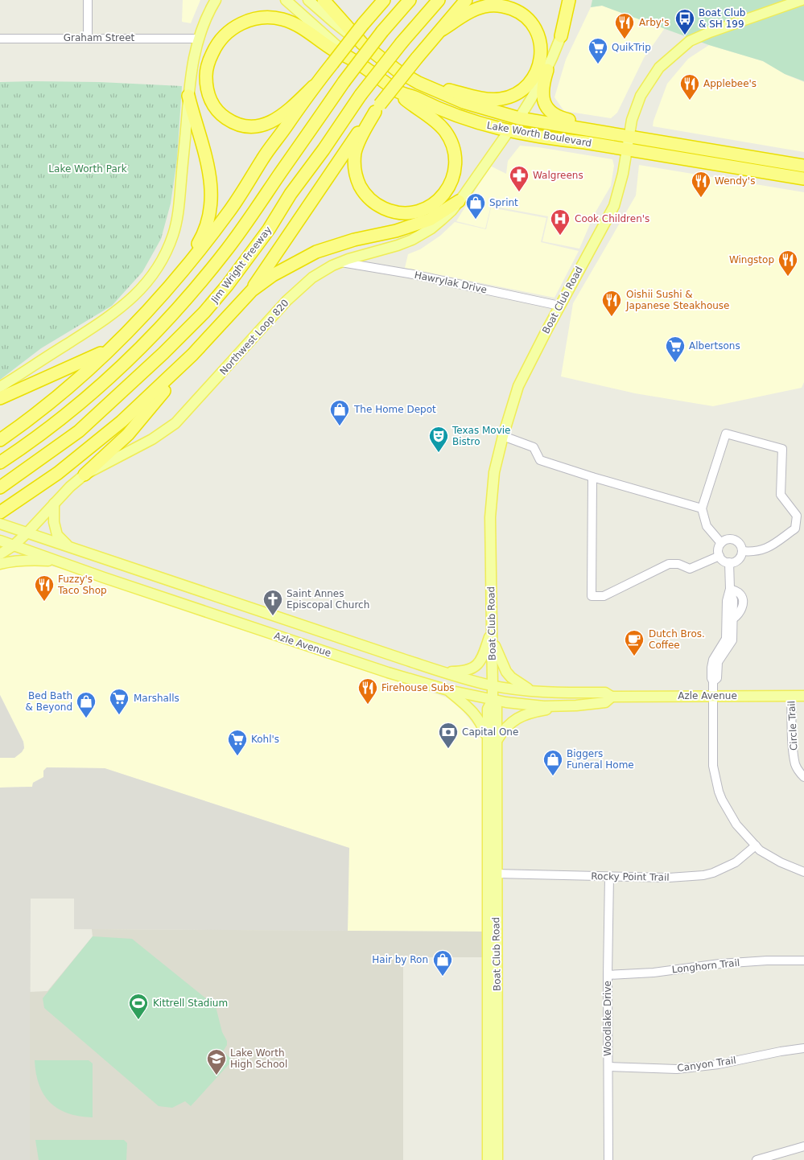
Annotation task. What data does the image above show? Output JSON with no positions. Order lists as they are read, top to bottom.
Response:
{
  "streets": {
    "highway": ["Lake Worth Boulevard", "Jim Wright Freeway"],
    "main road": ["Boat Club Road", "Northwest Loop 820", "Azle Avenue"],
    "street": [
      "Graham Street",
      "Hawrylak Drive",
      "Circle Trail",
      "Rocky Point Trail",
      "Longhorn Trail",
      "Woodlake Drive",
      "Canyon Trail"
    ]
  },
  "crossings": [
    ["Lake Worth Boulevard", "Boat Club Road"],
    ["Lake Worth Boulevard", "Northwest Loop 820"],
    ["Hawrylak Drive", "Boat Club Road"],
    ["Hawrylak Drive", "Northwest Loop 820"],
    ["Boat Club Road", "Azle Avenue"],
    ["Boat Club Road", "Rocky Point Trail"],
    ["Northwest Loop 820", "Azle Avenue"],
    ["Azle Avenue", "Circle Trail"],
    ["Rocky Point Trail", "Woodlake Drive"],
    ["Longhorn Trail", "Woodlake Drive"],
    ["Woodlake Drive", "Canyon Trail"]
  ],
  "parks": ["Lake Worth Park"],
  "places": {
    "bus stop": ["Boat Club & SH 199"],
    "restaurant": [
      "Arby's",
      "Applebee's",
      "Wendy's",
      "Wingstop",
      "Oishii Sushi & Japanese Steakhouse",
      "Fuzzy's Taco Shop",
      "Firehouse Subs"
    ],
    "supermarket": [
      "QuikTrip",
      "Albertsons",
      "Marshalls",
      "Kohl's"
    ],
    "pharmacy": ["Walgreens"],
    "shop": [
      "Sprint",
      "The Home Depot",
      "Bed Bath & Beyond",
      "Biggers Funeral Home",
      "Hair by Ron"
    ],
    "hospital": ["Cook Children's"],
    "theatre": ["Texas Movie Bistro"],
    "church": ["Saint Annes Episcopal Church"],
    "cafe": ["Dutch Bros. Coffee"],
    "bank": ["Capital One"],
    "sports": ["Kittrell Stadium"],
    "school or university": ["Lake Worth High School"]
  }
}
